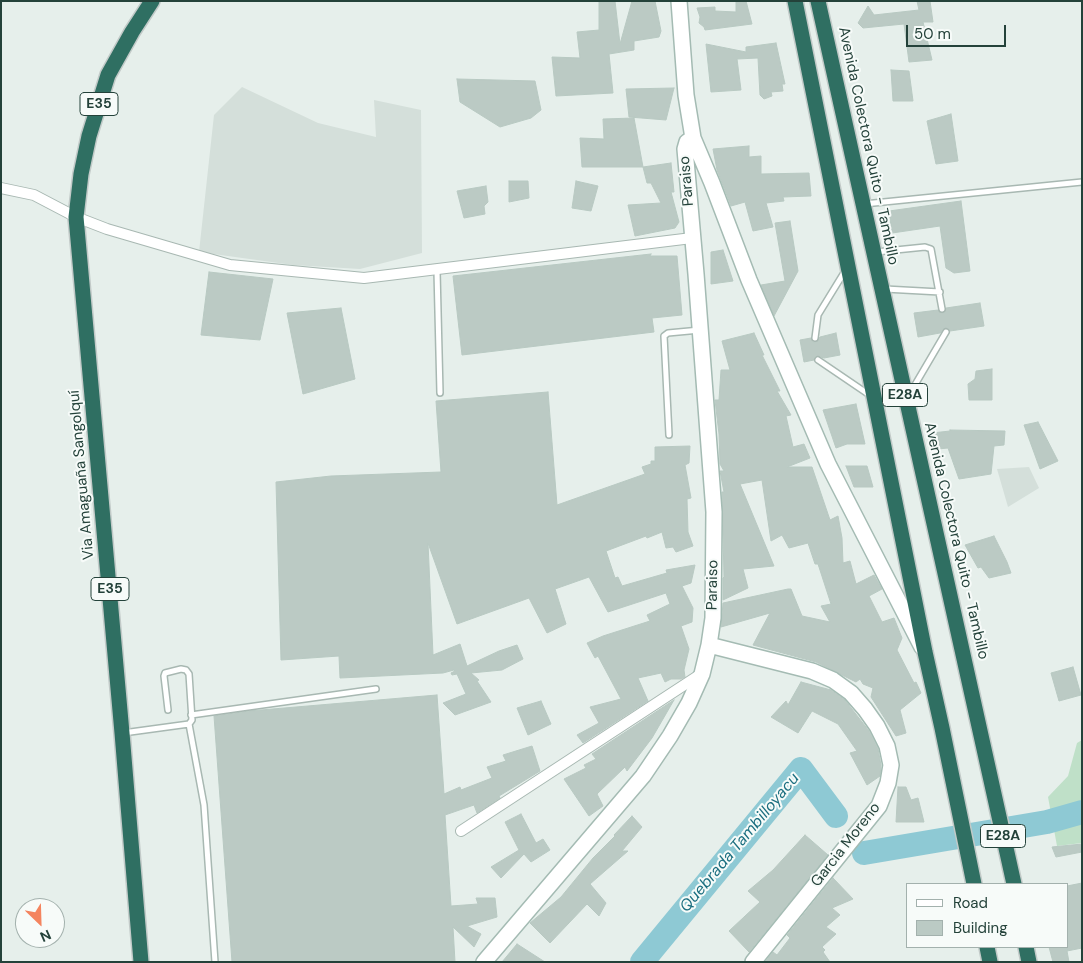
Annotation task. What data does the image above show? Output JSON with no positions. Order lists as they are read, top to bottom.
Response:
{
  "streets": {
    "highway": [
      "E35",
      "Avenida Colectora Quito - Tambillo",
      "E28A",
      "Via Amaguaña Sangolquí"
    ],
    "street": ["Paraiso", "Garcia Moreno"]
  },
  "crossings": [
    ["Paraiso", "E28A"],
    ["Paraiso", "Garcia Moreno"]
  ],
  "water": ["Quebrada Tambilloyacu"],
  "legend": ["Road", "Building"],
  "scale_bar": "50 m",
  "north": "bottom right"
}
